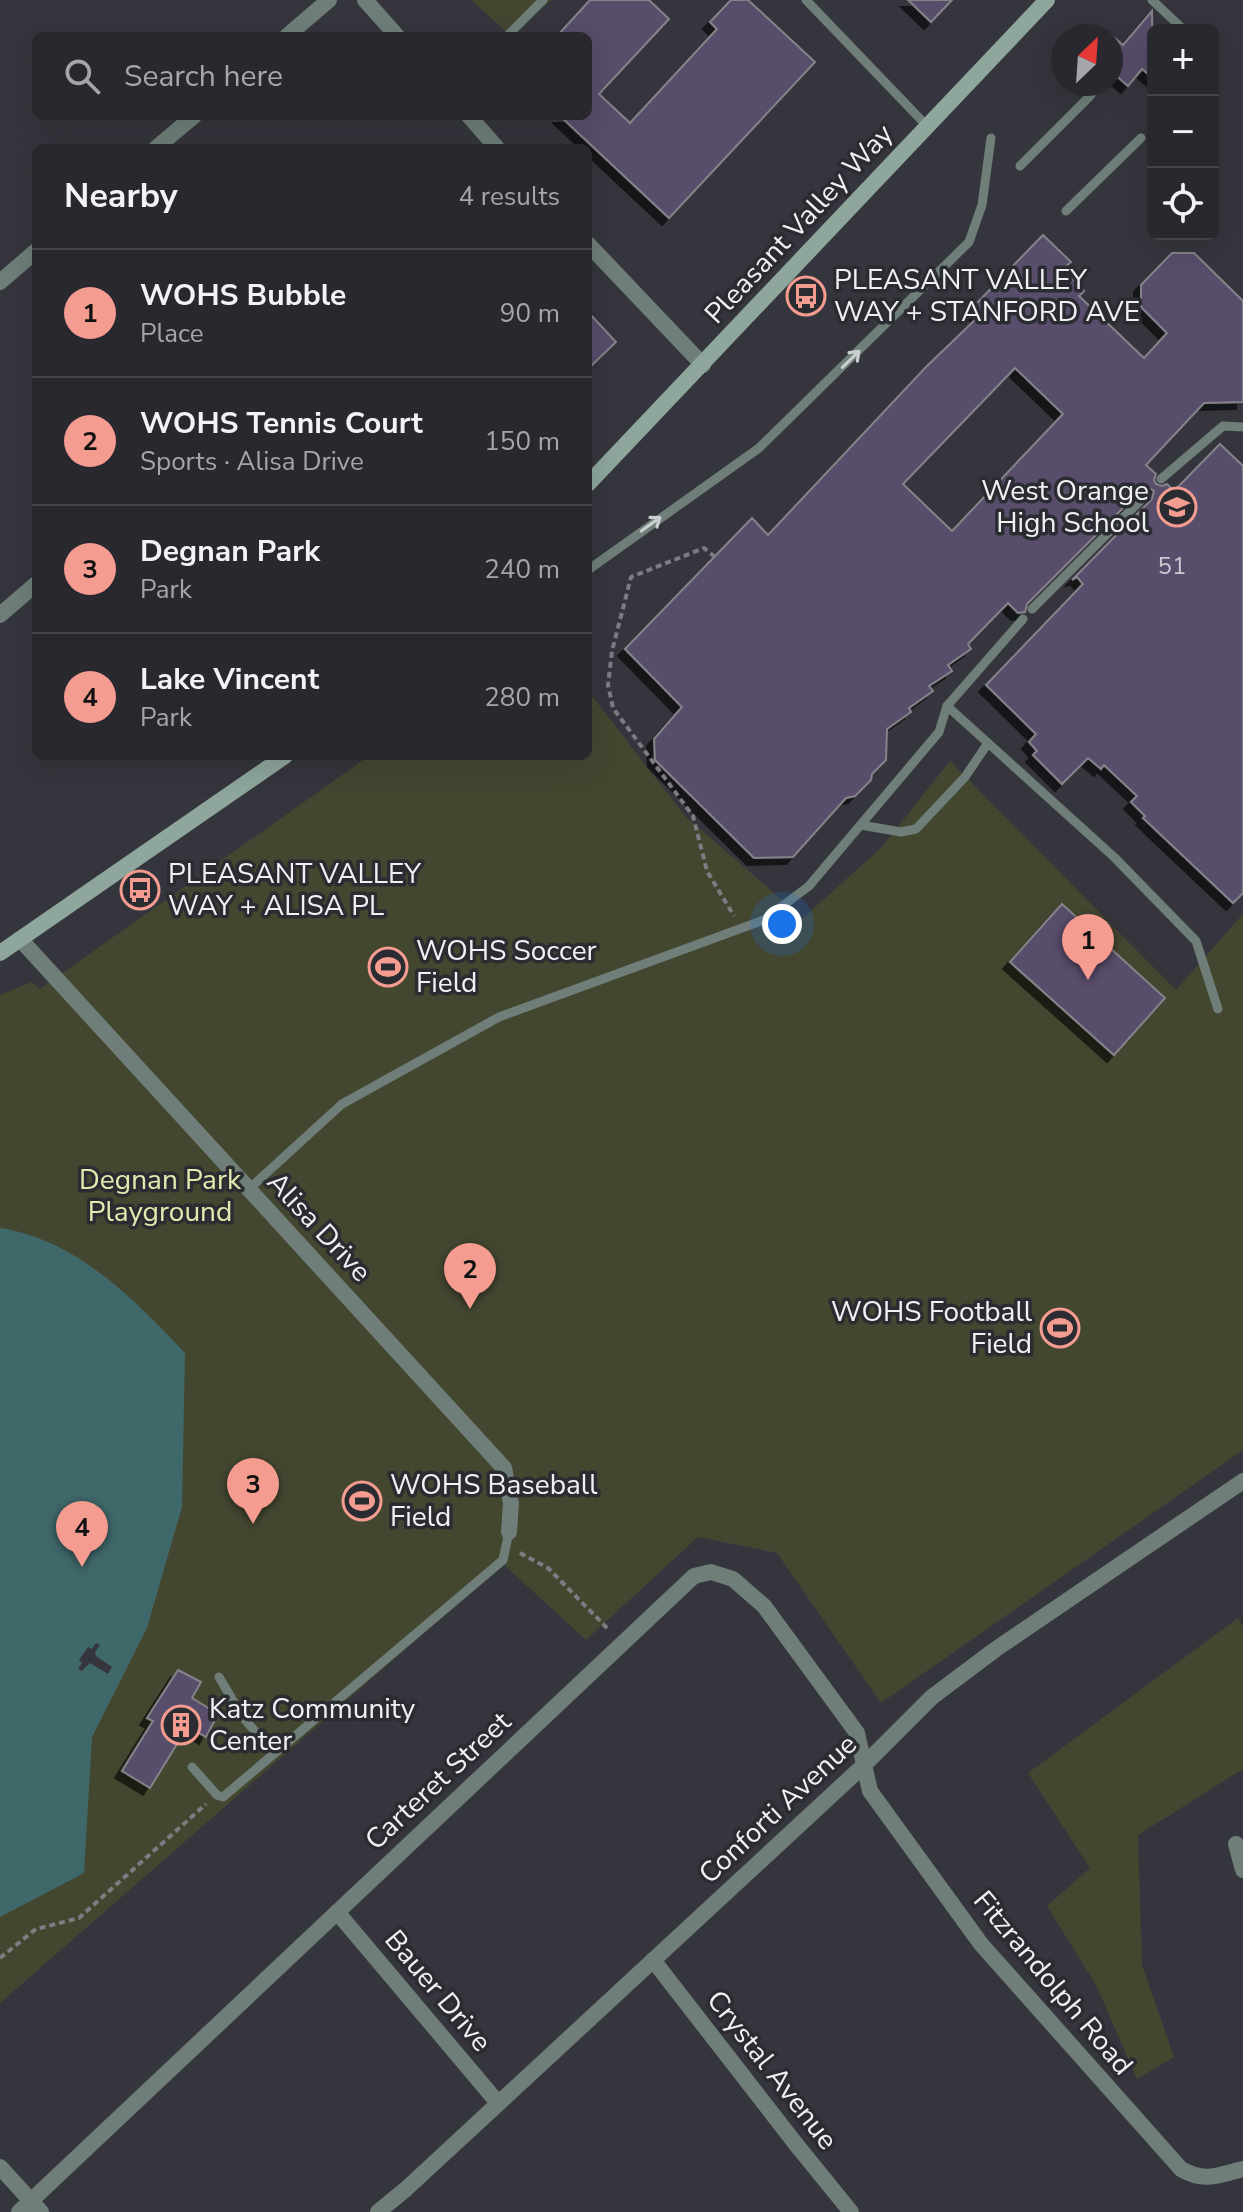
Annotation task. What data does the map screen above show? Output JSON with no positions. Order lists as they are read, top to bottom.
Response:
{
  "streets": {
    "main road": ["Pleasant Valley Way"],
    "street": [
      "Alisa Drive",
      "Carteret Street",
      "Conforti Avenue",
      "Fitzrandolph Road",
      "Bauer Drive",
      "Crystal Avenue"
    ]
  },
  "crossings": [
    ["Carteret Street", "Conforti Avenue"],
    ["Carteret Street", "Fitzrandolph Road"],
    ["Carteret Street", "Bauer Drive"],
    ["Conforti Avenue", "Fitzrandolph Road"],
    ["Conforti Avenue", "Bauer Drive"],
    ["Conforti Avenue", "Crystal Avenue"]
  ],
  "parks": ["Degnan Park Playground"],
  "places": {
    "bus stop": ["PLEASANT VALLEY WAY + STANFORD AVE", "PLEASANT VALLEY WAY + ALISA PL"],
    "school or university": ["West Orange High School"],
    "sports": ["WOHS Soccer Field", "WOHS Football Field", "WOHS Baseball Field"],
    "building": ["Katz Community Center"]
  },
  "house_numbers": ["51"],
  "north": "top right",
  "page": {
    "map_buttons": ["+", "−"],
    "search": "Search here",
    "heading": ["Nearby", "4 results"],
    "list": [
      {
        "mark": "1",
        "name": "WOHS Bubble",
        "note": "Place",
        "value": "90 m"
      },
      {
        "mark": "2",
        "name": "WOHS Tennis Court",
        "note": "Sports · Alisa Drive",
        "value": "150 m"
      },
      {
        "mark": "3",
        "name": "Degnan Park",
        "note": "Park",
        "value": "240 m"
      },
      {
        "mark": "4",
        "name": "Lake Vincent",
        "note": "Park",
        "value": "280 m"
      }
    ],
    "pins": [
      "1",
      "2",
      "3",
      "4"
    ]
  }
}
